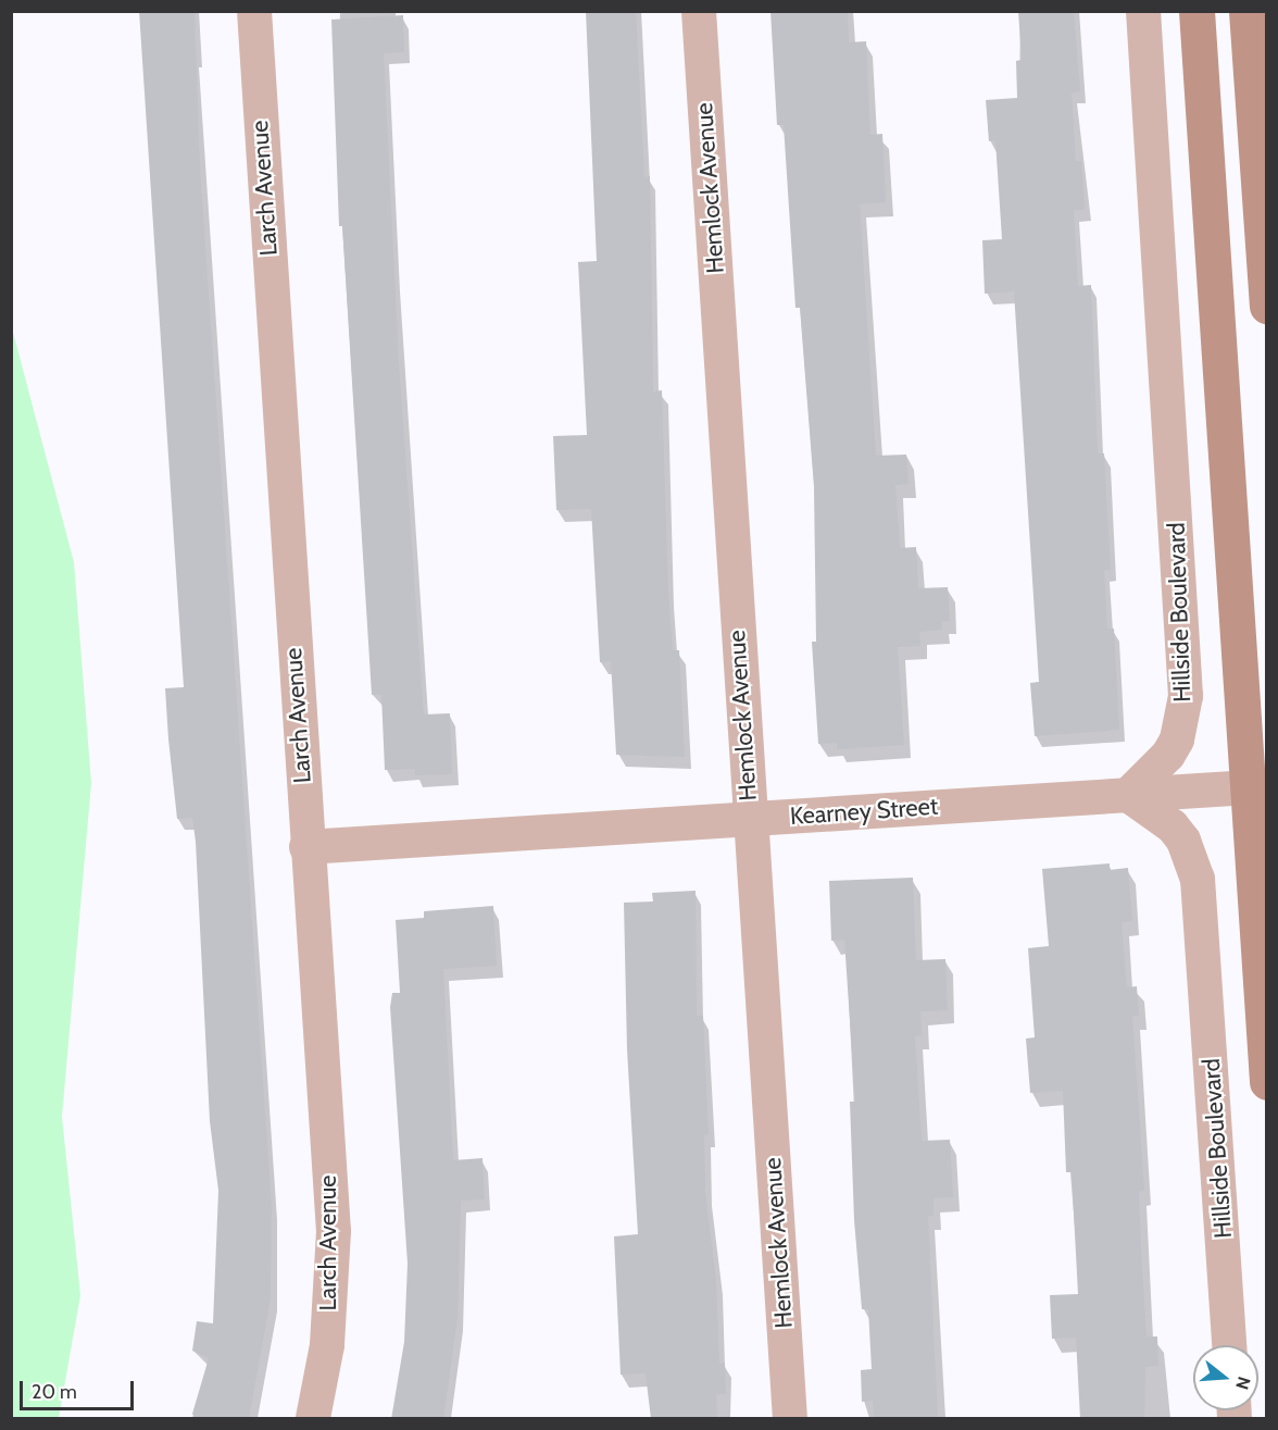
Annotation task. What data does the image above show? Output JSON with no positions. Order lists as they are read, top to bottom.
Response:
{
  "streets": {
    "street": [
      "Larch Avenue",
      "Hemlock Avenue",
      "Hillside Boulevard",
      "Kearney Street"
    ]
  },
  "crossings": [
    ["Larch Avenue", "Kearney Street"],
    ["Hemlock Avenue", "Kearney Street"],
    ["Hillside Boulevard", "Kearney Street"]
  ],
  "scale_bar": "20 m",
  "north": "right"
}
